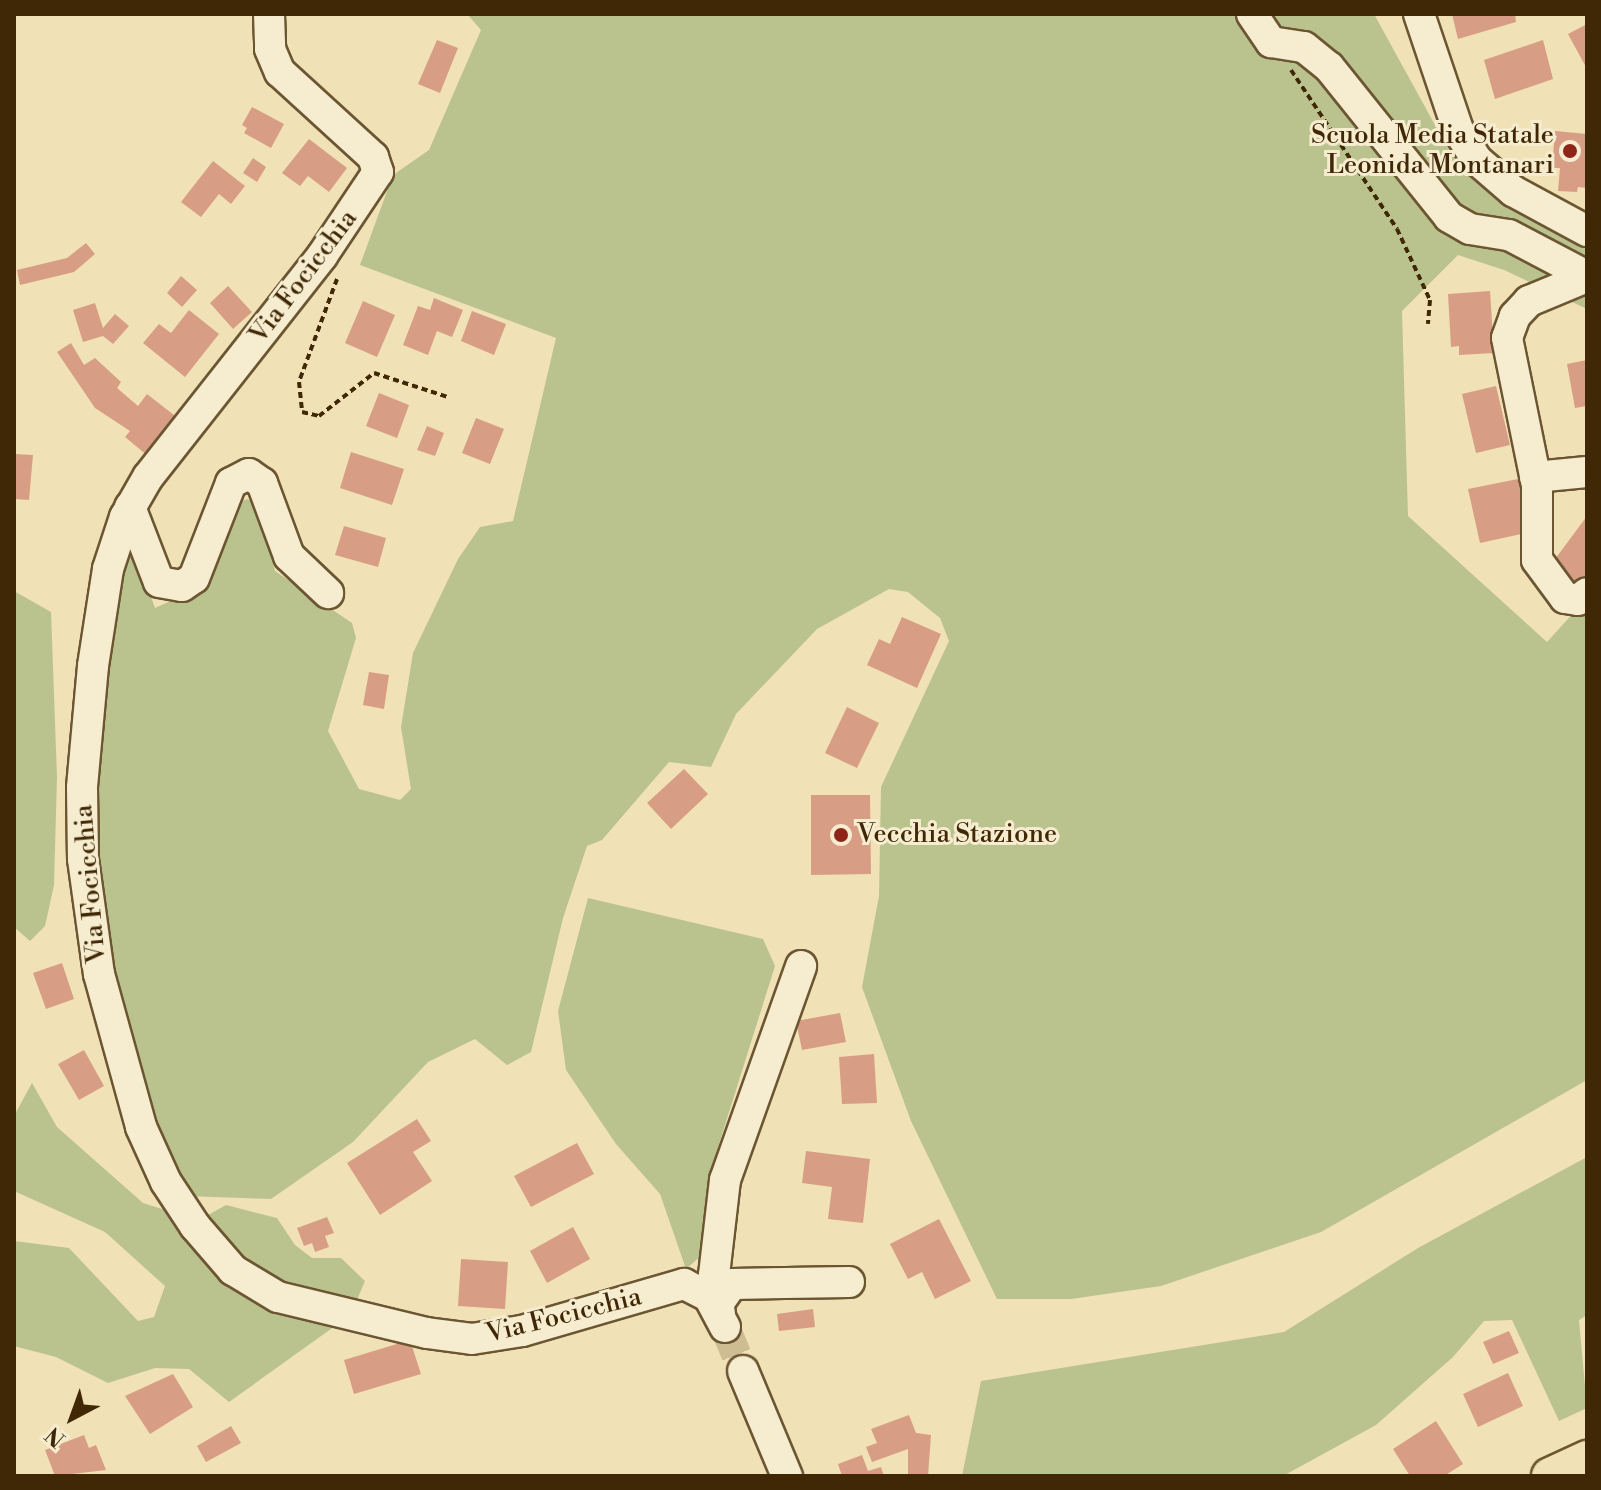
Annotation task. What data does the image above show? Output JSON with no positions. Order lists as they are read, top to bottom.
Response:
{
  "streets": {
    "street": ["Via Focicchia"]
  },
  "places": ["Scuola Media Statale Leonida Montanari", "Vecchia Stazione"],
  "north": "bottom left"
}
